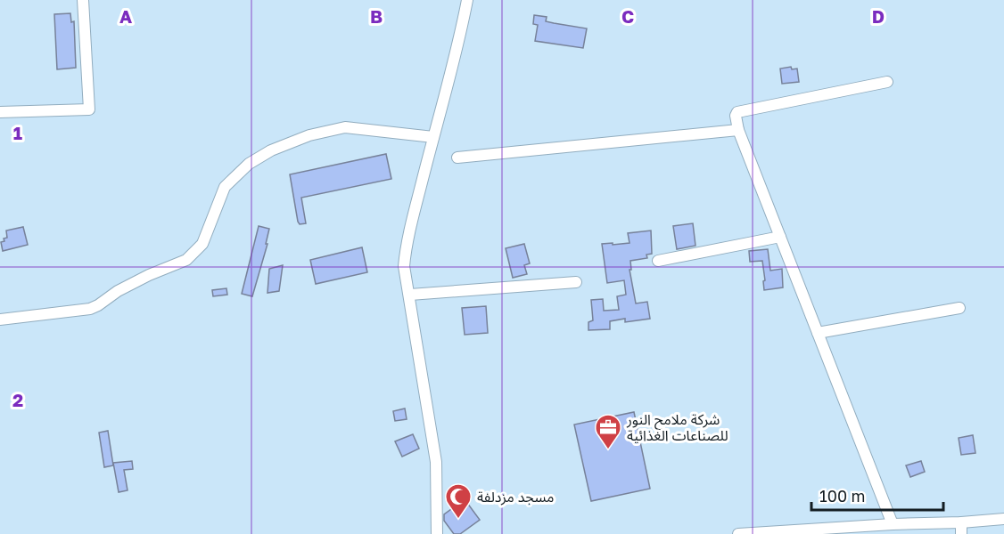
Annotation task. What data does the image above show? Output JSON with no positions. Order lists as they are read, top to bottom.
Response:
{
  "places": {
    "office": ["شركة ملامح النور للصناعات الغذائية"],
    "mosque": ["مسجد مزدلفة"]
  },
  "scale_bar": "100 m",
  "grid": {
    "columns": [
      "A",
      "B",
      "C",
      "D"
    ],
    "rows": ["1", "2"]
  }
}
